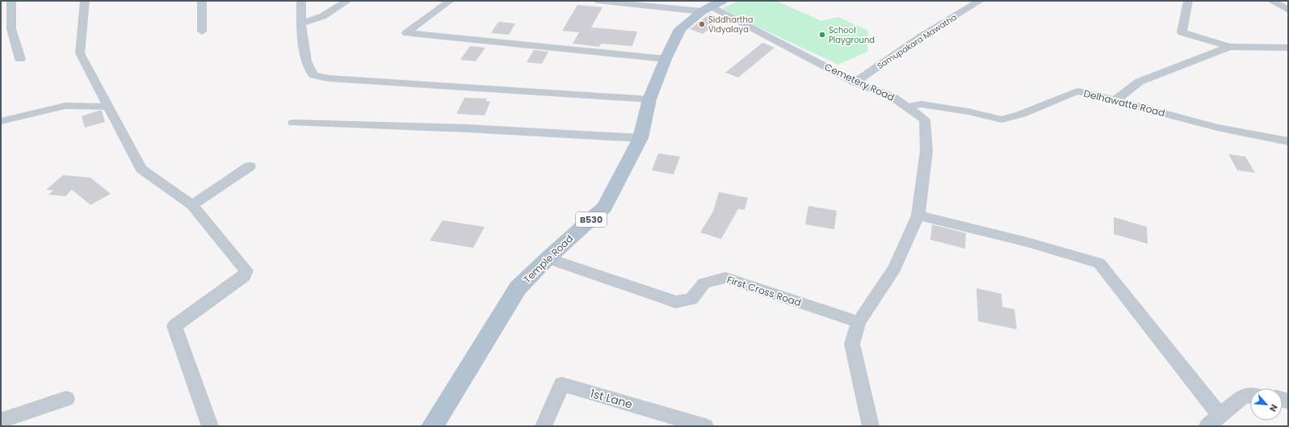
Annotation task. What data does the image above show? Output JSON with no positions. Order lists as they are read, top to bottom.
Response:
{
  "streets": {
    "main road": ["B530", "Temple Road"],
    "street": [
      "Samupakara Mawatha",
      "Cemetery Road",
      "Delhawatte Road",
      "First Cross Road",
      "1st Lane"
    ]
  },
  "crossings": [
    ["Samupakara Mawatha", "Cemetery Road"],
    ["Cemetery Road", "Delhawatte Road"],
    ["Cemetery Road", "Temple Road"],
    ["Cemetery Road", "First Cross Road"],
    ["Temple Road", "First Cross Road"]
  ],
  "places": ["Siddhartha Vidyalaya", "School Playground"],
  "north": "bottom right"
}
